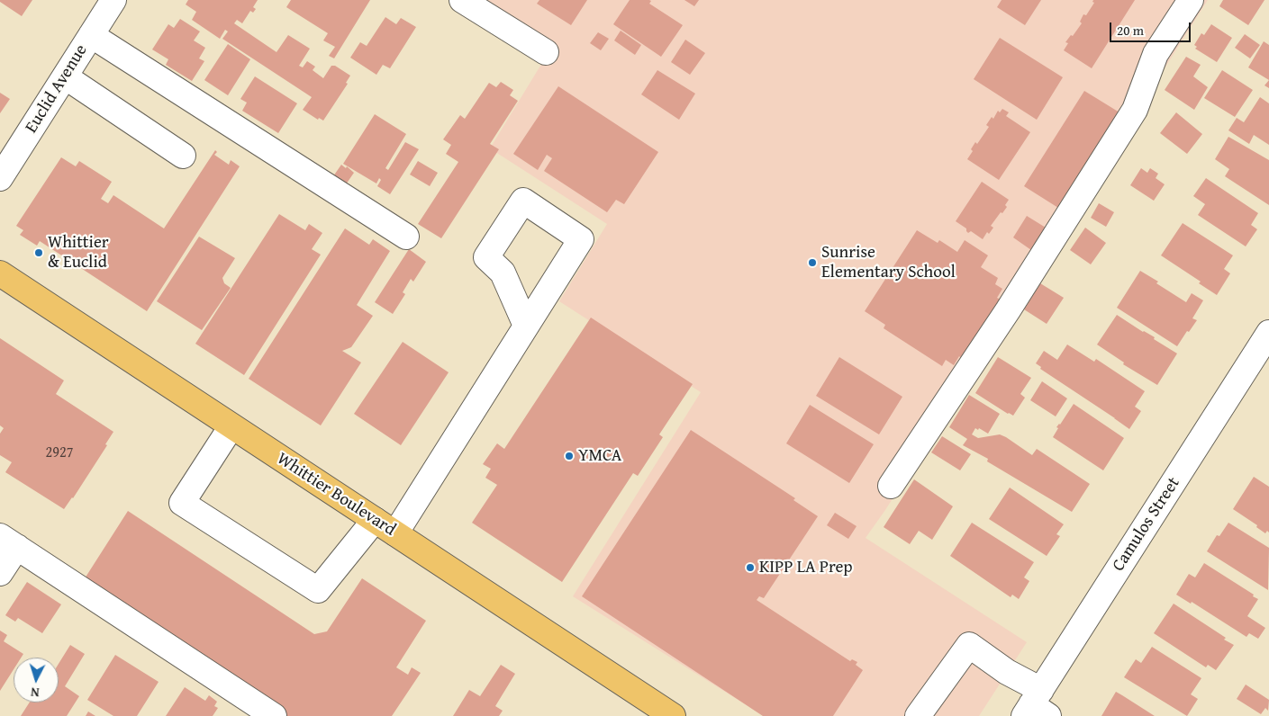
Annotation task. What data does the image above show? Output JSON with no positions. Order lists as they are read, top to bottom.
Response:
{
  "streets": {
    "main road": ["Whittier Boulevard"],
    "street": ["Euclid Avenue", "Camulos Street"]
  },
  "places": [
    "Whittier & Euclid",
    "Sunrise Elementary School",
    "YMCA",
    "KIPP LA Prep"
  ],
  "house_numbers": ["2927"],
  "scale_bar": "20 m",
  "north": "bottom"
}
